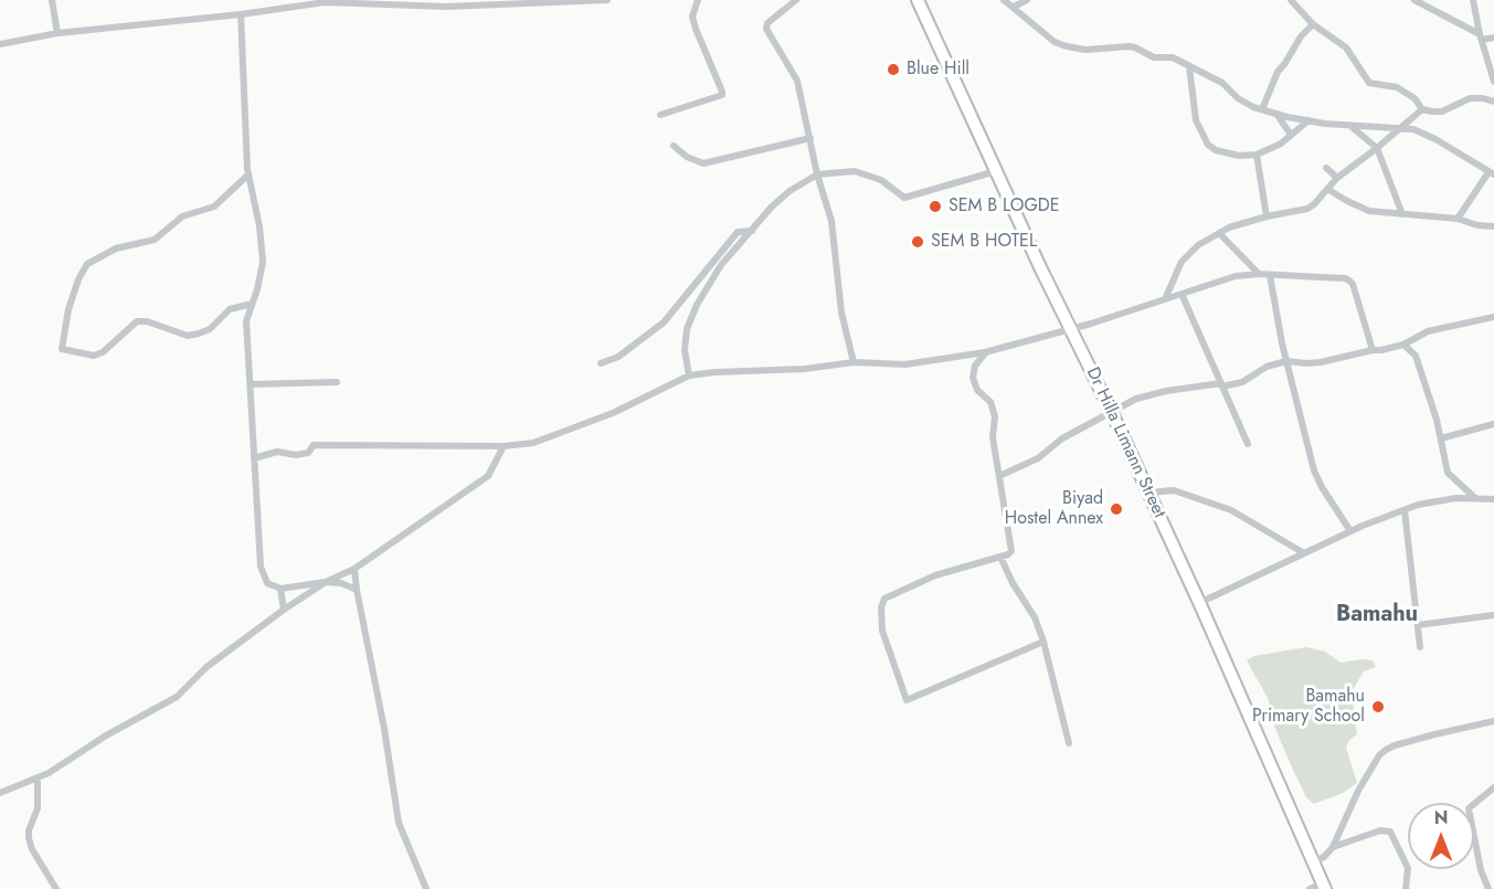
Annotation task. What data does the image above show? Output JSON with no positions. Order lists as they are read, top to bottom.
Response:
{
  "streets": {
    "highway": ["Dr Hilla Limann Street"]
  },
  "districts": ["Bamahu"],
  "places": [
    "Blue Hill",
    "SEM B LOGDE",
    "SEM B HOTEL",
    "Biyad Hostel Annex",
    "Bamahu Primary School"
  ],
  "north": "top"
}
